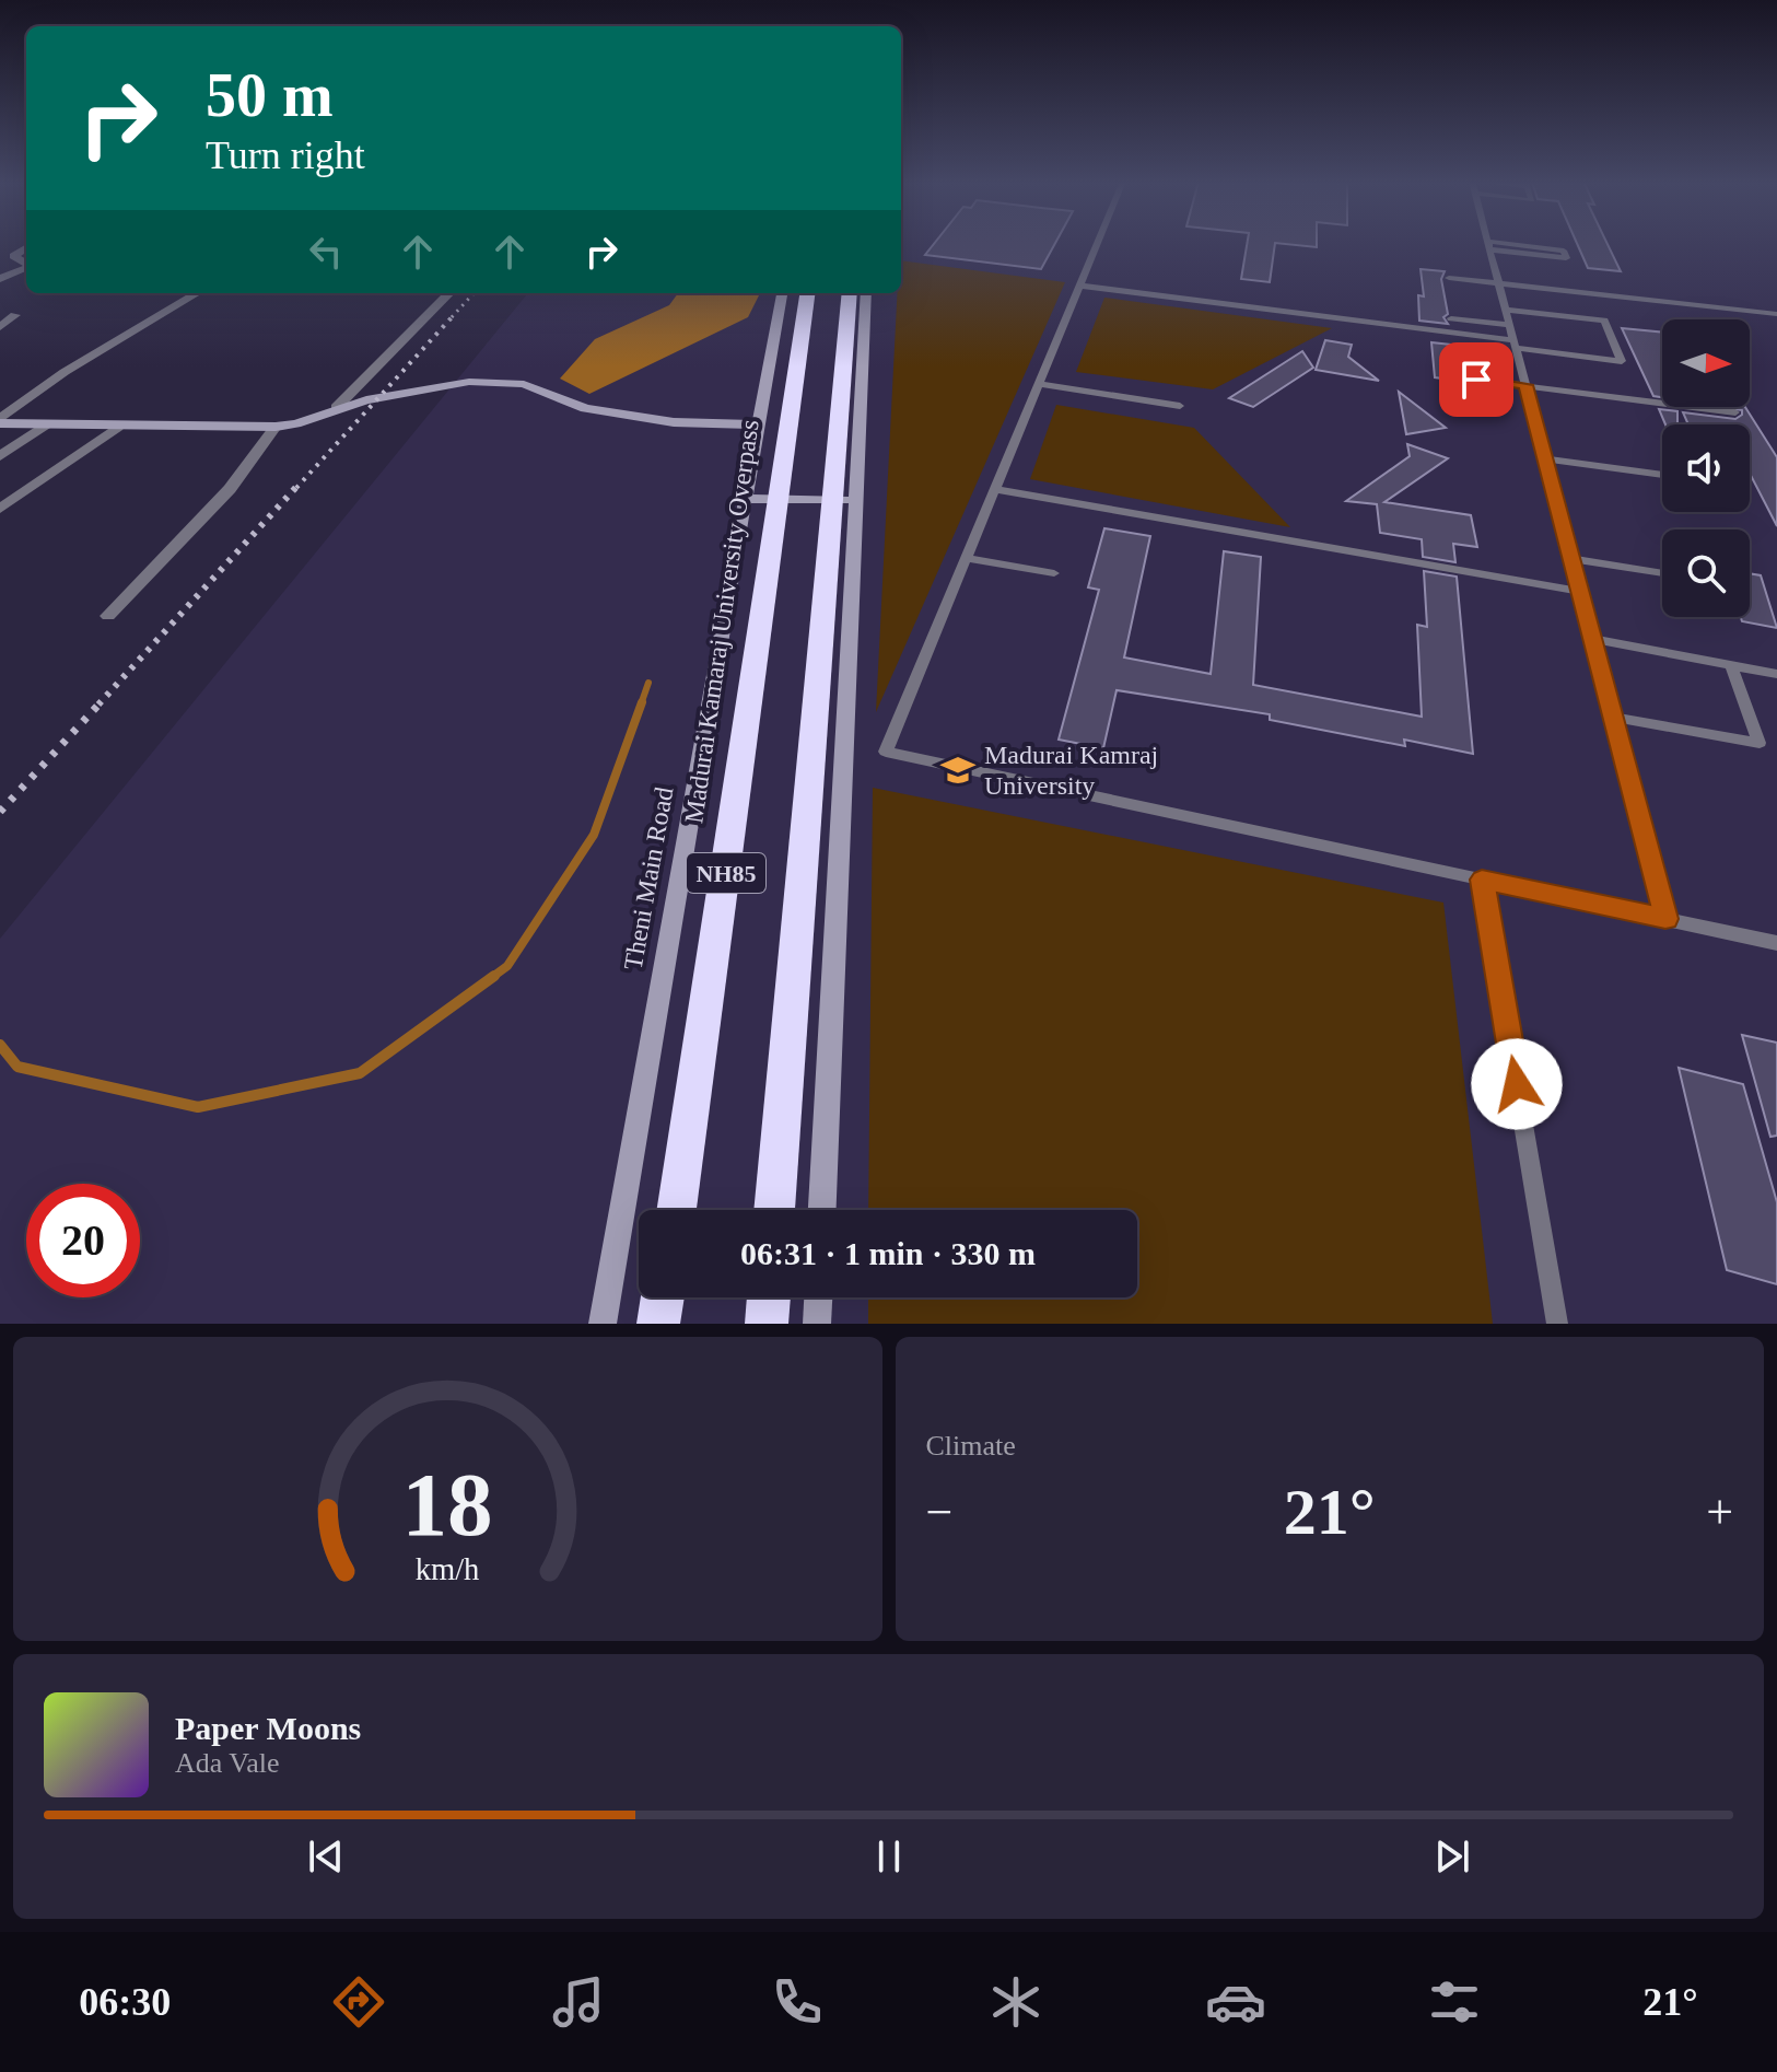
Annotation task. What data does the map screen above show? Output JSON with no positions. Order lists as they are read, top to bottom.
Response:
{
  "streets": {
    "highway": ["Madurai Kamaraj University Overpass", "NH85"],
    "street": ["Theni Main Road"]
  },
  "places": {
    "school or university": ["Madurai Kamraj University"]
  },
  "north": "right",
  "page": {
    "turn": ["50 m", "Turn right"],
    "limit": "20",
    "trip": "06:31 · 1 min · 330 m",
    "tile": "Climate",
    "heat": ["−", "21°", "+"],
    "song": ["Paper Moons", "Ada Vale"],
    "tabs": ["06:30", "21°"],
    "gauge": ["18", "km/h"]
  }
}
